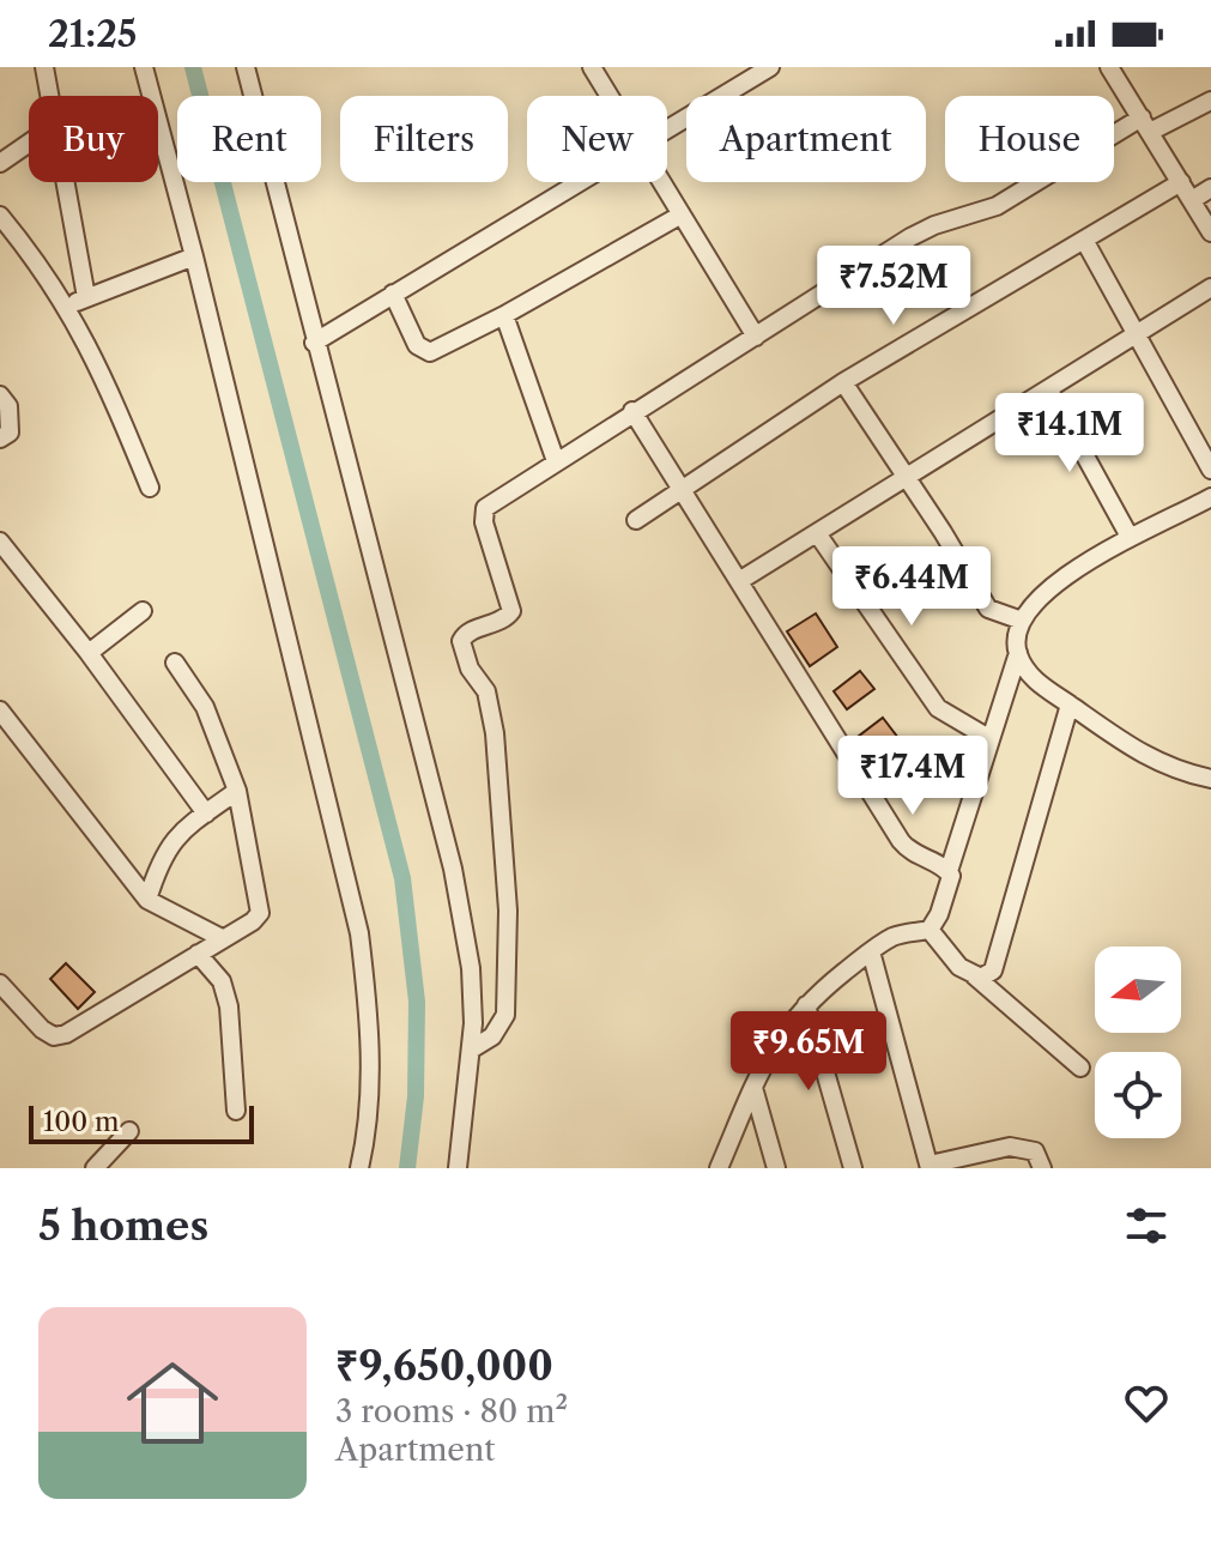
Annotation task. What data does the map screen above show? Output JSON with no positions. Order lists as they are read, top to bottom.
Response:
{
  "scale_bar": "100 m",
  "north": "left",
  "page": {
    "status": "21:25",
    "chip": [
      "Buy",
      "Rent",
      "Filters",
      "New",
      "Apartment",
      "House"
    ],
    "price": [
      "₹7.52M",
      "₹14.1M",
      "₹6.44M",
      "₹17.4M",
      "₹9.65M"
    ],
    "scale": "100 m",
    "heading": "5 homes",
    "list": [
      {
        "name": "₹9,650,000",
        "note": "3 rooms · 80 m² · Apartment"
      }
    ]
  }
}
